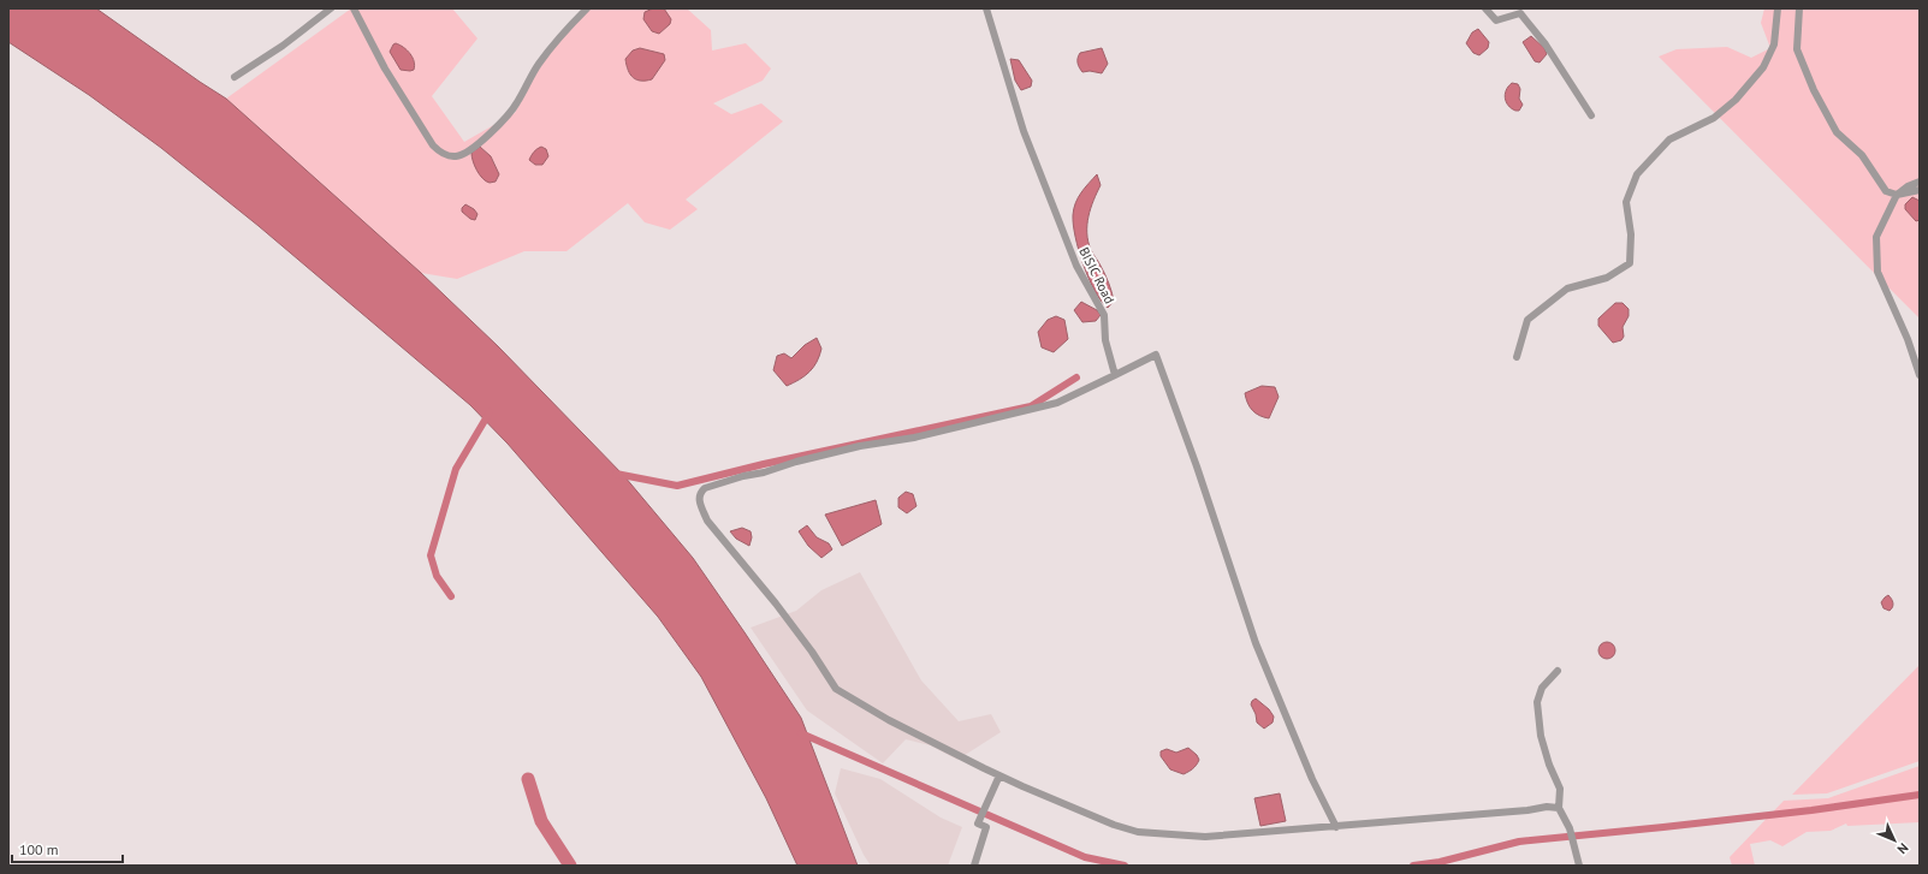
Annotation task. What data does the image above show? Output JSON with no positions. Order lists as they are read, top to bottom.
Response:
{
  "streets": {
    "street": ["BISIC Road"]
  },
  "scale_bar": "100 m",
  "north": "bottom right"
}
